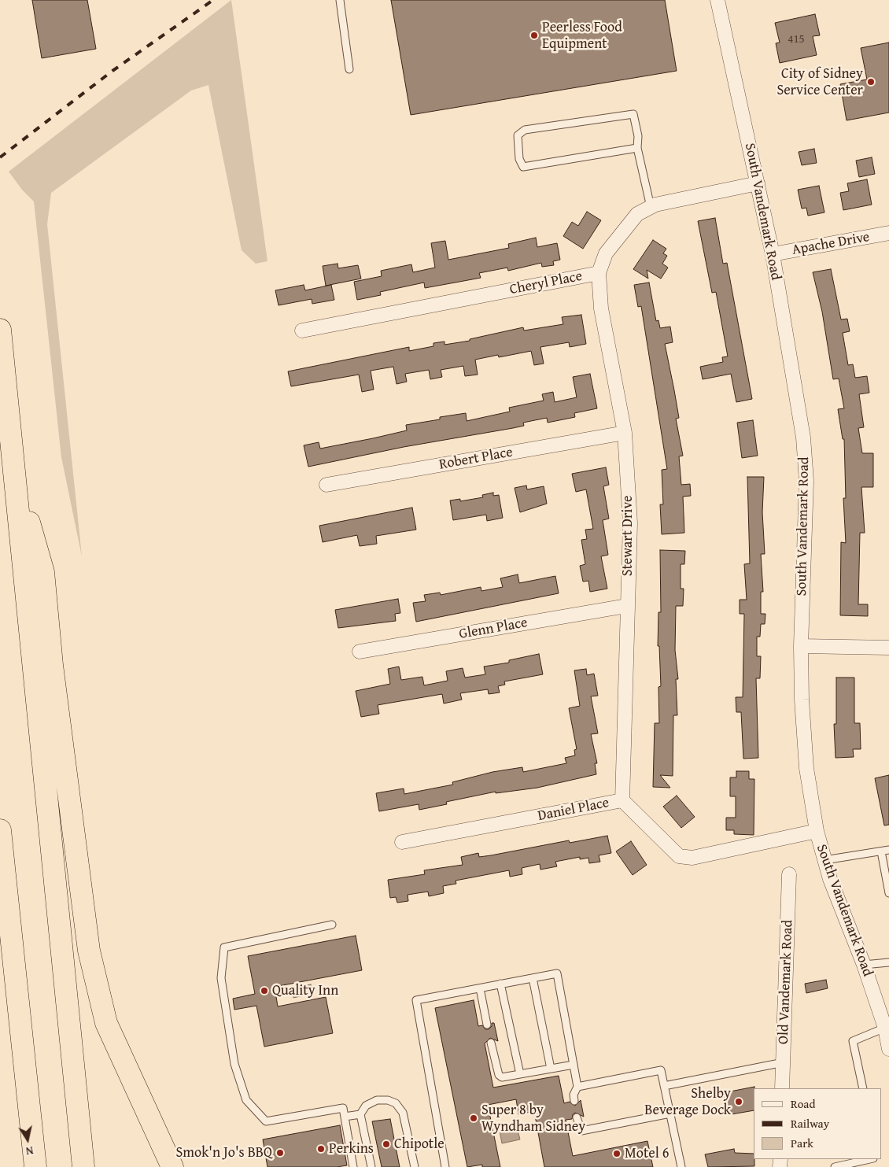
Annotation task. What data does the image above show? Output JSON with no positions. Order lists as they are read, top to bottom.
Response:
{
  "streets": {
    "street": [
      "South Vandemark Road",
      "Apache Drive",
      "Cheryl Place",
      "Robert Place",
      "Stewart Drive",
      "Glenn Place",
      "Daniel Place",
      "Old Vandemark Road"
    ]
  },
  "crossings": [
    ["South Vandemark Road", "Apache Drive"],
    ["South Vandemark Road", "Cheryl Place"],
    ["South Vandemark Road", "Daniel Place"],
    ["Cheryl Place", "Stewart Drive"],
    ["Robert Place", "Stewart Drive"],
    ["Stewart Drive", "Glenn Place"],
    ["Stewart Drive", "Daniel Place"]
  ],
  "places": [
    "Peerless Food Equipment",
    "City of Sidney Service Center",
    "Quality Inn",
    "Shelby Beverage Dock",
    "Super 8 by Wyndham Sidney",
    "Chipotle",
    "Perkins",
    "Smok'n Jo's BBQ",
    "Motel 6"
  ],
  "house_numbers": ["415"],
  "legend": ["Road", "Railway", "Park"],
  "north": "bottom"
}
